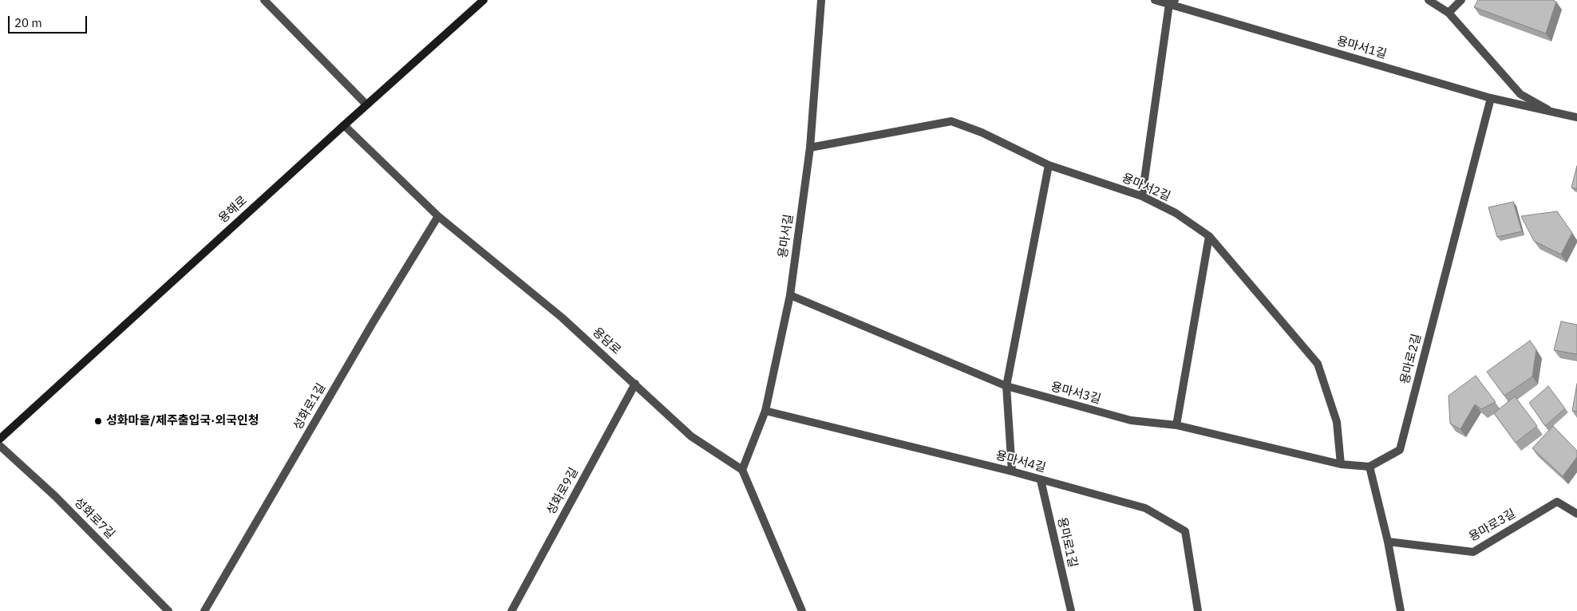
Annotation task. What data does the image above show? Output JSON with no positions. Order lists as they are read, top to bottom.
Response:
{
  "streets": {
    "main road": ["용해로"],
    "street": [
      "용마서1길",
      "용마서2길",
      "용마서길",
      "용담로",
      "용마로2길",
      "용마서3길",
      "성화로1길",
      "용마서4길",
      "성화로9길",
      "성화로7길",
      "용마로3길",
      "용마로1길"
    ]
  },
  "crossings": [
    ["용마서1길", "용마로2길"],
    ["용마서2길", "용마서길"],
    ["용마서2길", "용마서3길"],
    ["용해로", "용담로"],
    ["용마서길", "용담로"],
    ["용마서길", "용마서3길"],
    ["용마서길", "용마서4길"],
    ["용담로", "성화로1길"],
    ["용담로", "성화로9길"],
    ["용마로2길", "용마서3길"],
    ["용마서4길", "용마로1길"]
  ],
  "places": ["성화마을/제주출입국·외국인청"],
  "scale_bar": "20 m"
}
